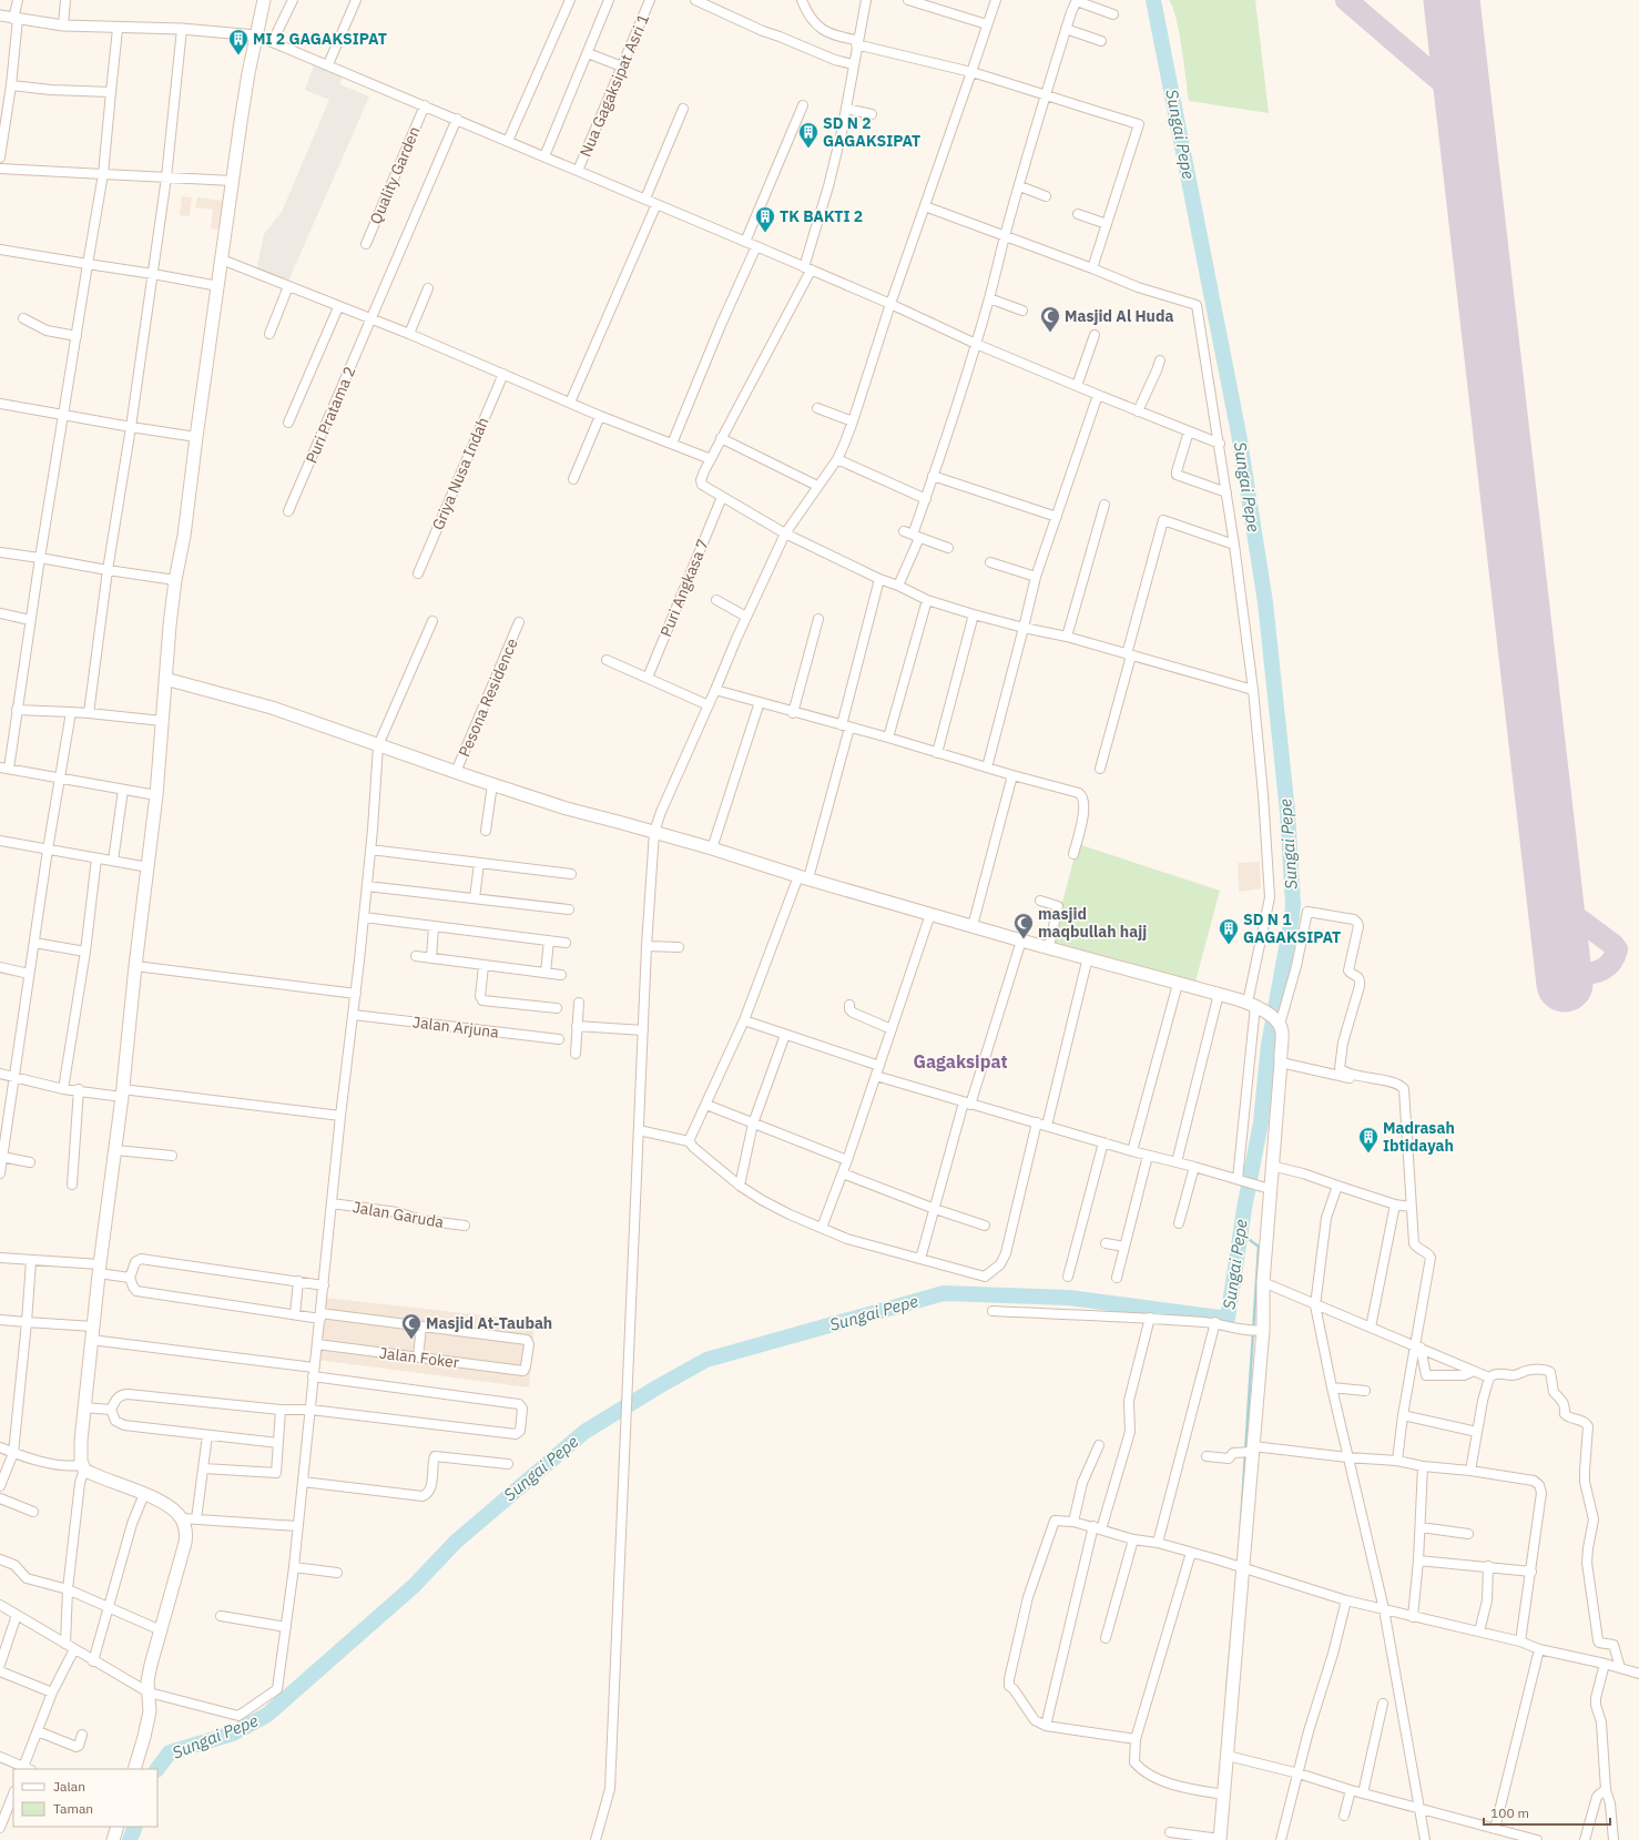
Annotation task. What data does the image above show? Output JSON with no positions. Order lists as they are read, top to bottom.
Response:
{
  "streets": {
    "street": [
      "Nua Gagaksipat Asri 1",
      "Quality Garden",
      "Puri Pratama 2",
      "Griya Nusa Indah",
      "Puri Angkasa 7",
      "Pesona Residence",
      "Jalan Arjuna",
      "Jalan Garuda",
      "Jalan Foker"
    ]
  },
  "districts": ["Gagaksipat"],
  "water": ["Sungai Pepe"],
  "places": {
    "building": [
      "MI 2 GAGAKSIPAT",
      "SD N 2 GAGAKSIPAT",
      "TK BAKTI 2",
      "SD N 1 GAGAKSIPAT",
      "Madrasah Ibtidayah"
    ],
    "mosque": ["Masjid Al Huda", "masjid maqbullah hajj", "Masjid At-Taubah"]
  },
  "legend": ["Jalan", "Taman"],
  "scale_bar": "100 m"
}
